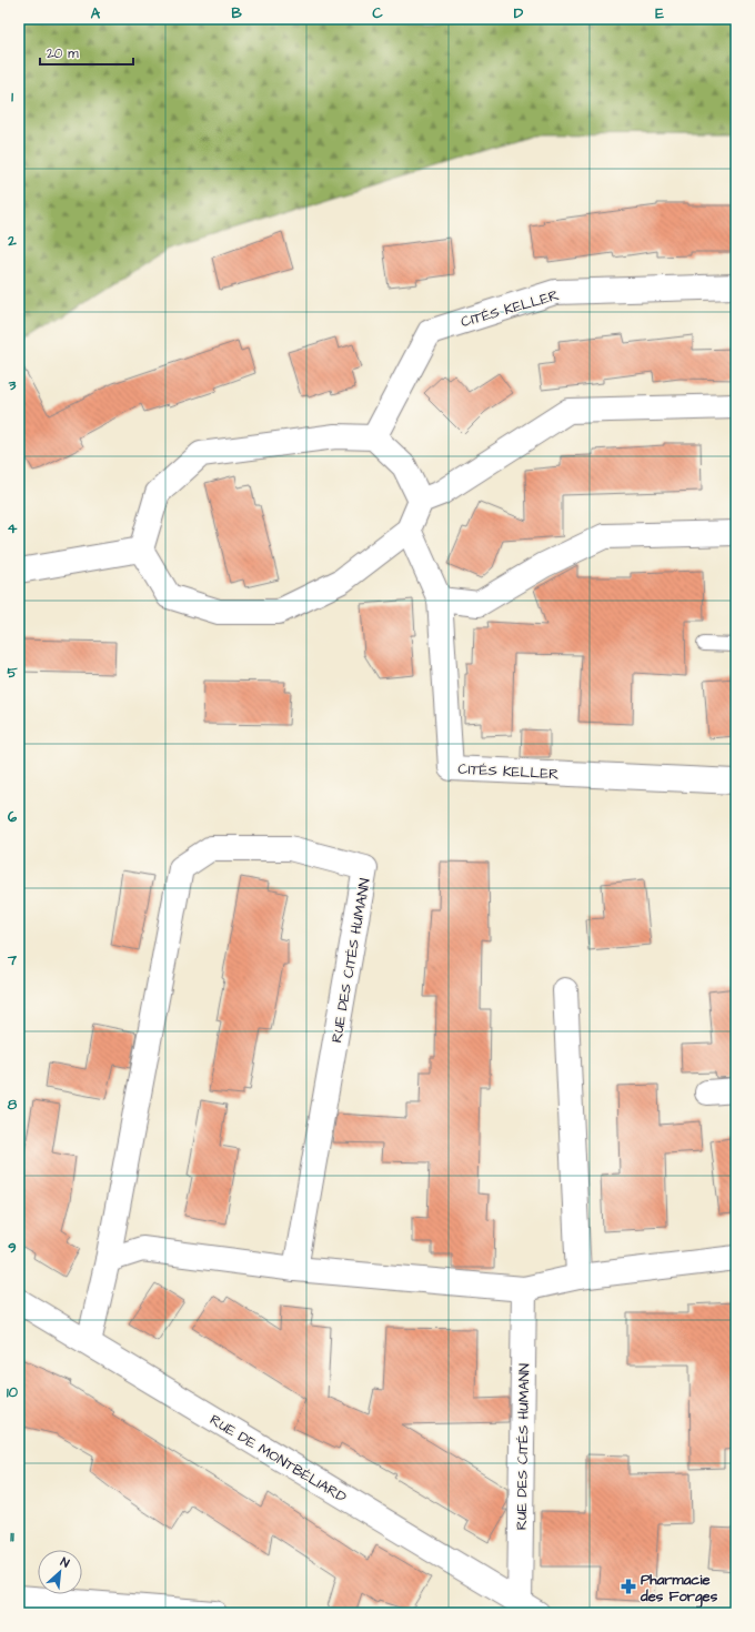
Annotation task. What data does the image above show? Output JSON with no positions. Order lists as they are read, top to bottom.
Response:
{
  "streets": {
    "street": ["CITÉS KELLER", "RUE DES CITÉS HUMANN", "RUE DE MONTBÉLIARD"]
  },
  "crossings": [
    ["RUE DES CITÉS HUMANN", "RUE DE MONTBÉLIARD"]
  ],
  "places": {
    "pharmacy": ["Pharmacie des Forges"]
  },
  "scale_bar": "20 m",
  "north": "top right",
  "grid": {
    "columns": [
      "A",
      "B",
      "C",
      "D",
      "E"
    ],
    "rows": [
      "1",
      "2",
      "3",
      "4",
      "5",
      "6",
      "7",
      "8",
      "9",
      "10",
      "11"
    ]
  }
}
